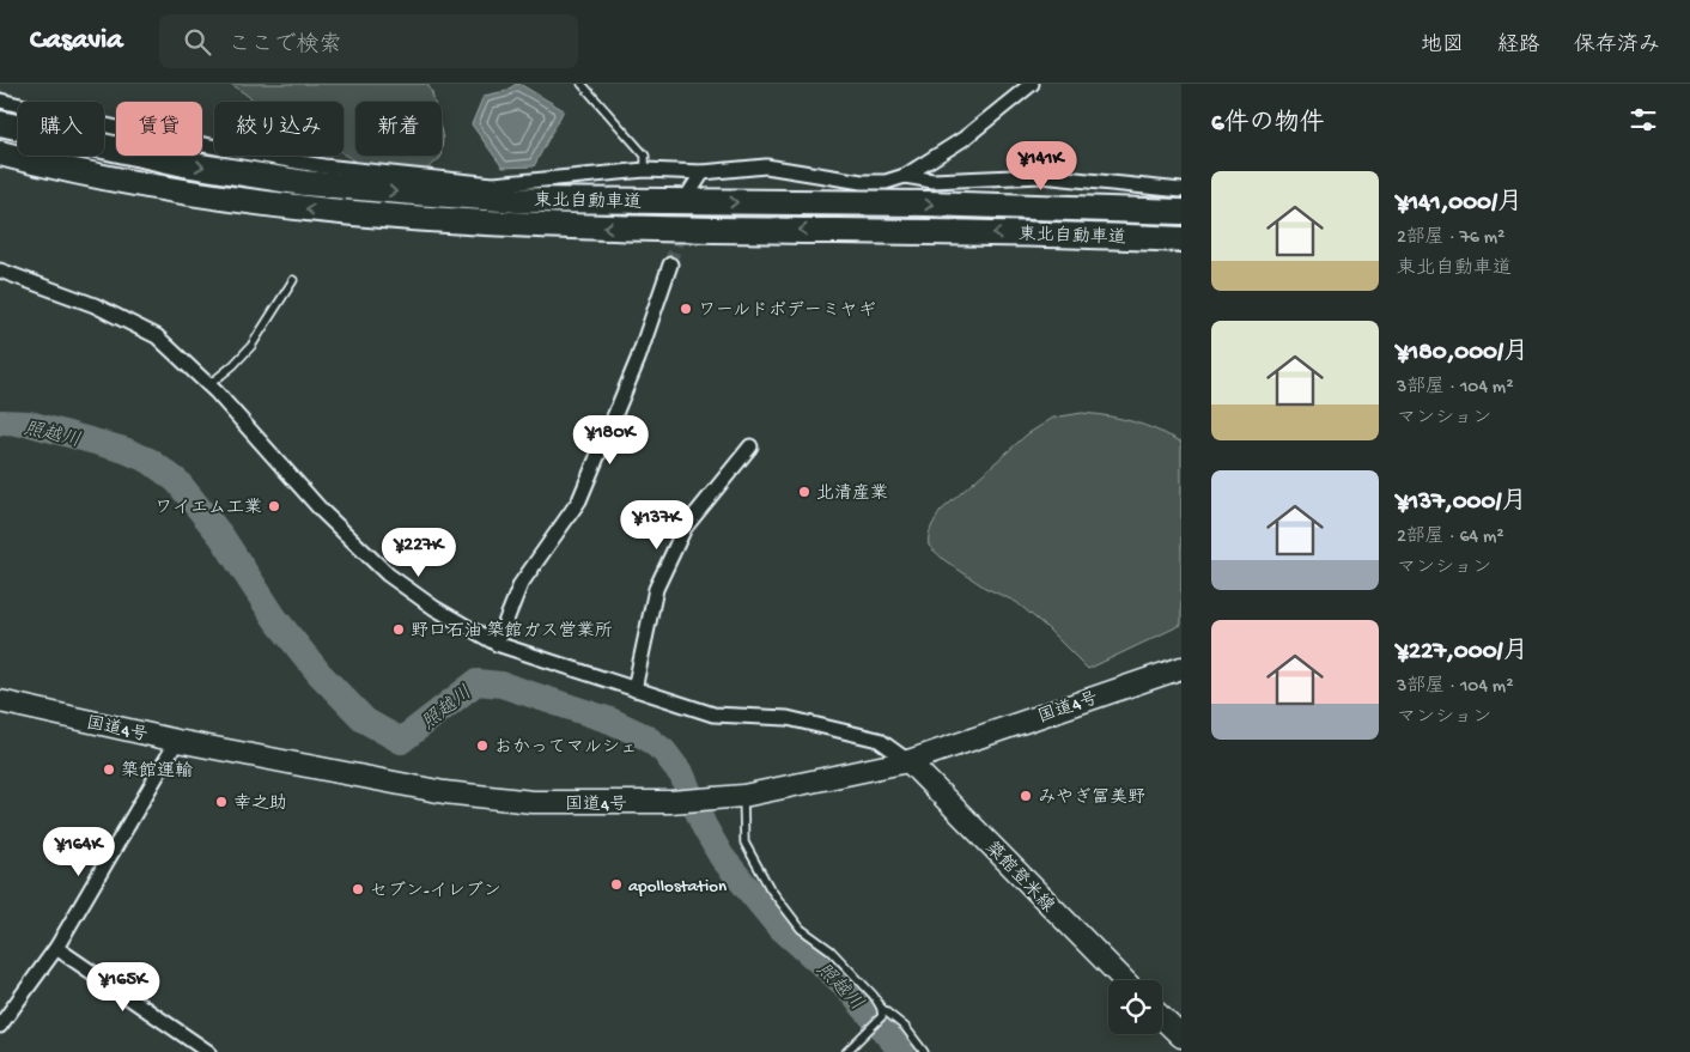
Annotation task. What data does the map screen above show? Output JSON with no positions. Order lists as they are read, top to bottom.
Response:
{
  "streets": {
    "highway": ["東北自動車道"],
    "main road": ["国道4号", "築館登米線"]
  },
  "crossings": [
    ["国道4号", "築館登米線"]
  ],
  "water": ["照越川"],
  "places": [
    "ワールドボデーミヤギ",
    "北清産業",
    "ワイエム工業",
    "野口石油 築館ガス営業所",
    "おかってマルシェ",
    "築館運輸",
    "みやぎ冨美野",
    "幸之助",
    "apollostation",
    "セブン-イレブン"
  ],
  "page": {
    "header": "Casavia",
    "search": "ここで検索",
    "nav": ["地図", "経路", "保存済み"],
    "heading": "6件の物件",
    "chip": [
      "購入",
      "賃貸",
      "絞り込み",
      "新着"
    ],
    "price": [
      "¥141K",
      "¥180K",
      "¥137K",
      "¥227K",
      "¥164K",
      "¥165K"
    ],
    "list": [
      {
        "name": "¥141,000/月",
        "note": "2部屋 · 76 m² · 東北自動車道"
      },
      {
        "name": "¥180,000/月",
        "note": "3部屋 · 104 m² · マンション"
      },
      {
        "name": "¥137,000/月",
        "note": "2部屋 · 64 m² · マンション"
      },
      {
        "name": "¥227,000/月",
        "note": "3部屋 · 104 m² · マンション"
      }
    ]
  }
}
